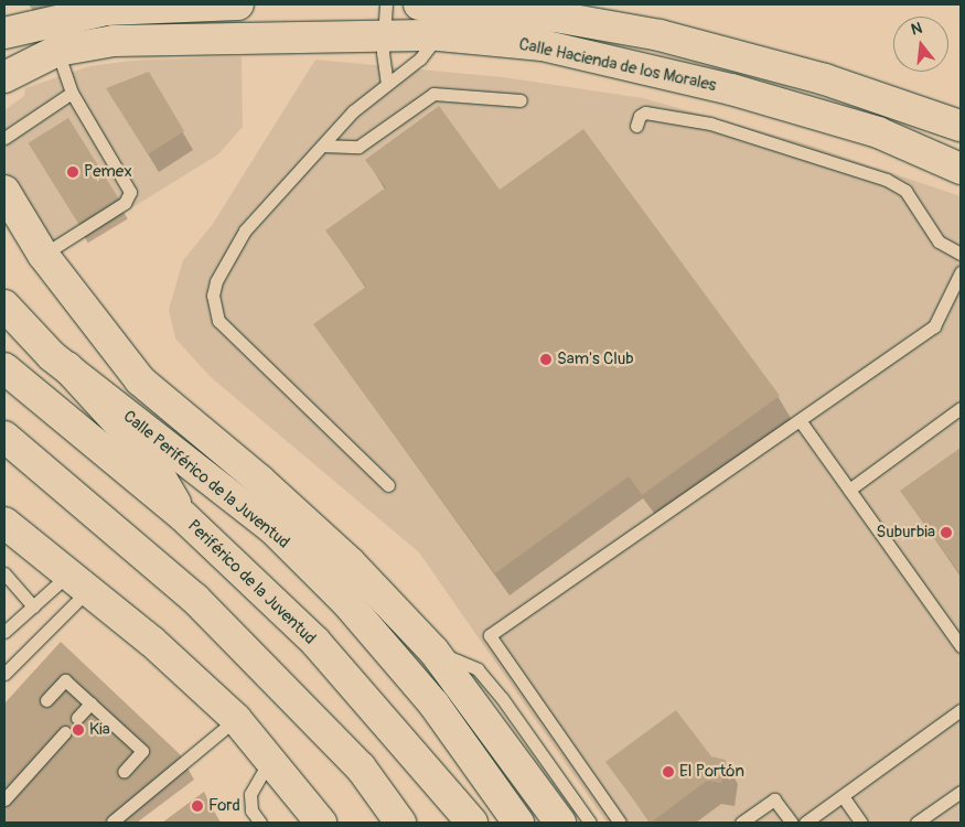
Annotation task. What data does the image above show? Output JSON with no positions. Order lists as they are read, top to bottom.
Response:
{
  "streets": {
    "main road": ["Calle Hacienda de los Morales", "Calle Periférico de la Juventud", "Periférico de la Juventud"]
  },
  "places": [
    "Pemex",
    "Sam's Club",
    "Suburbia",
    "Kia",
    "El Portón",
    "Ford"
  ],
  "north": "top"
}
